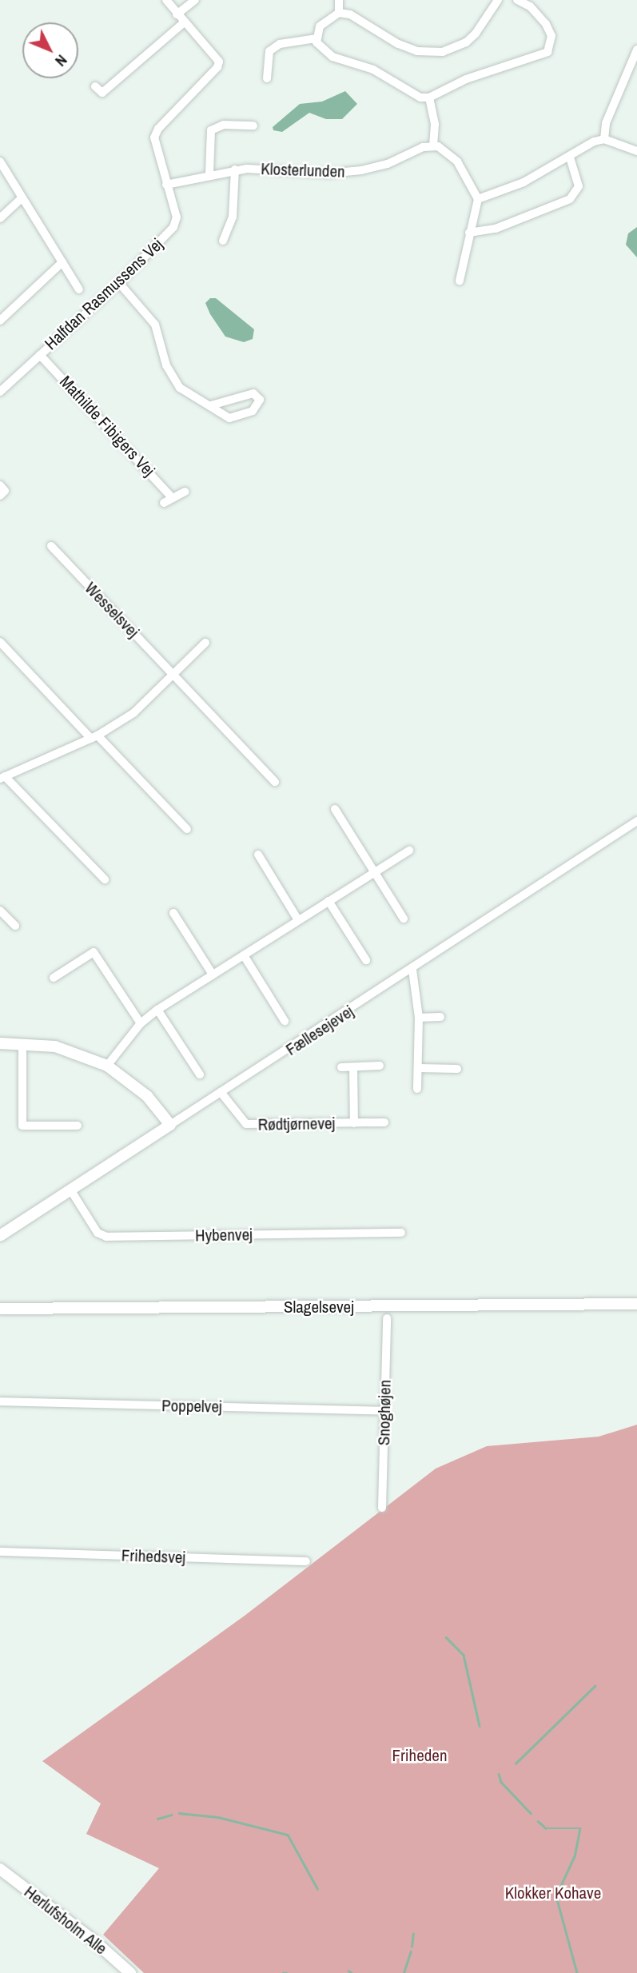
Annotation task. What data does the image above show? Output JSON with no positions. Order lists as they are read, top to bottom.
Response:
{
  "streets": {
    "street": [
      "Klosterlunden",
      "Halfdan Rasmussens Vej",
      "Mathilde Fibigers Vej",
      "Wesselsvej",
      "Fællesejevej",
      "Rødtjørnevej",
      "Hybenvej",
      "Slagelsevej",
      "Poppelvej",
      "Snoghøjen",
      "Frihedsvej",
      "Herlufsholm Alle"
    ]
  },
  "crossings": [
    ["Klosterlunden", "Halfdan Rasmussens Vej"],
    ["Halfdan Rasmussens Vej", "Mathilde Fibigers Vej"],
    ["Fællesejevej", "Rødtjørnevej"],
    ["Fællesejevej", "Hybenvej"],
    ["Poppelvej", "Snoghøjen"]
  ],
  "parks": ["Friheden", "Klokker Kohave"],
  "north": "bottom right"
}
